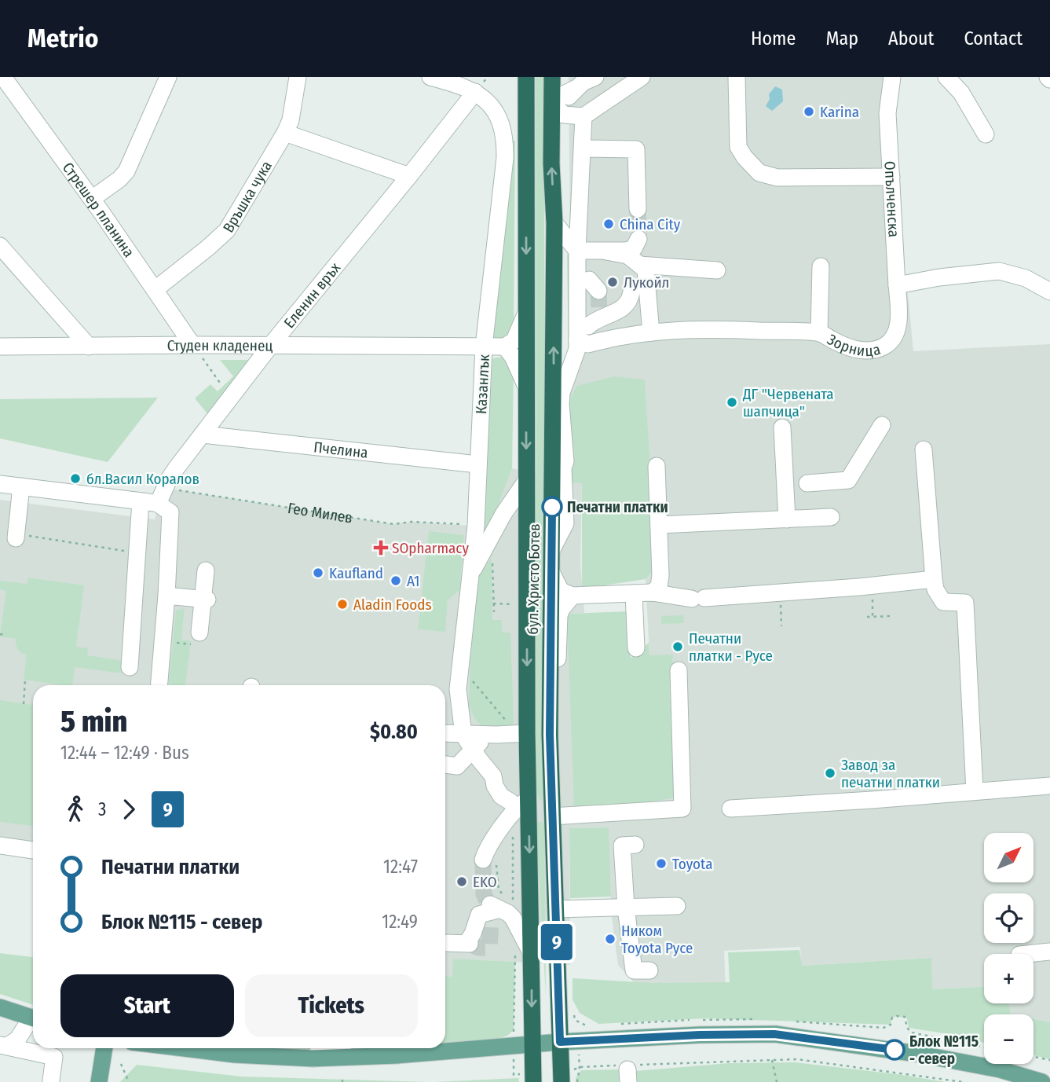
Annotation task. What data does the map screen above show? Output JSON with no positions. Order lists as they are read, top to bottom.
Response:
{
  "streets": {
    "highway": ["бул. Христо Ботев"],
    "street": [
      "Връшка чука",
      "Опълченска",
      "Стрешер планина",
      "Еленин връх",
      "Зорница",
      "Студен кладенец",
      "Казанлък",
      "Пчелина"
    ],
    "path": ["Гео Милев"]
  },
  "crossings": [
    ["Връшка чука", "Стрешер планина"],
    ["Опълченска", "Зорница"],
    ["Стрешер планина", "Студен кладенец"],
    ["Еленин връх", "Студен кладенец"],
    ["Еленин връх", "Казанлък"],
    ["Еленин връх", "Пчелина"],
    ["Еленин връх", "Гео Милев"],
    ["Студен кладенец", "Казанлък"],
    ["Казанлък", "Пчелина"],
    ["Казанлък", "Гео Милев"]
  ],
  "places": {
    "other": [
      "Karina",
      "China City",
      "Лукойл",
      "ДГ \"Червената шапчица\"",
      "бл.Васил Коралов",
      "Печатни платки",
      "Kaufland",
      "A1",
      "Aladin Foods",
      "Печатни платки - Русе",
      "Завод за печатни платки",
      "Toyota",
      "EKO",
      "Ником Toyota Русе",
      "Блок №115 - север"
    ],
    "health": ["SOpharmacy"]
  },
  "lines": ["bus line 9"],
  "north": "top right",
  "page": {
    "header": "Metrio",
    "nav": [
      "Home",
      "Map",
      "About",
      "Contact"
    ],
    "on_map": "9",
    "heading": ["5 min", "12:44 – 12:49 · Bus", "$0.80"],
    "legs": ["3", "9"],
    "map_buttons": ["+", "−"],
    "list": [
      {
        "name": "Печатни платки",
        "value": "12:47"
      },
      {
        "name": "Блок №115 - север",
        "value": "12:49"
      }
    ],
    "buttons": ["Start", "Tickets"]
  }
}
